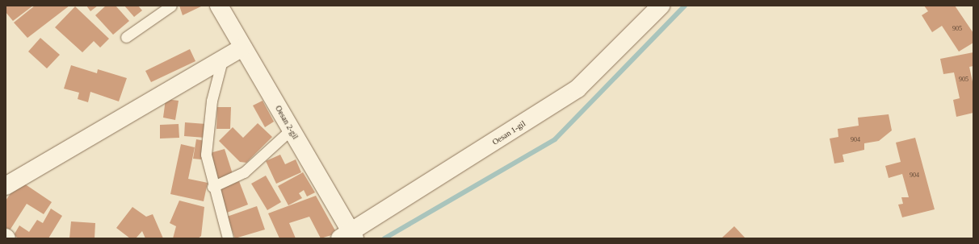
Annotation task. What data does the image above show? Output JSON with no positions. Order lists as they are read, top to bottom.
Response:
{
  "streets": {
    "street": ["Oesan 2-gil", "Oesan 1-gil"]
  },
  "crossings": [
    ["Oesan 2-gil", "Oesan 1-gil"]
  ],
  "house_numbers": [
    "905",
    "905",
    "904",
    "904"
  ]
}
